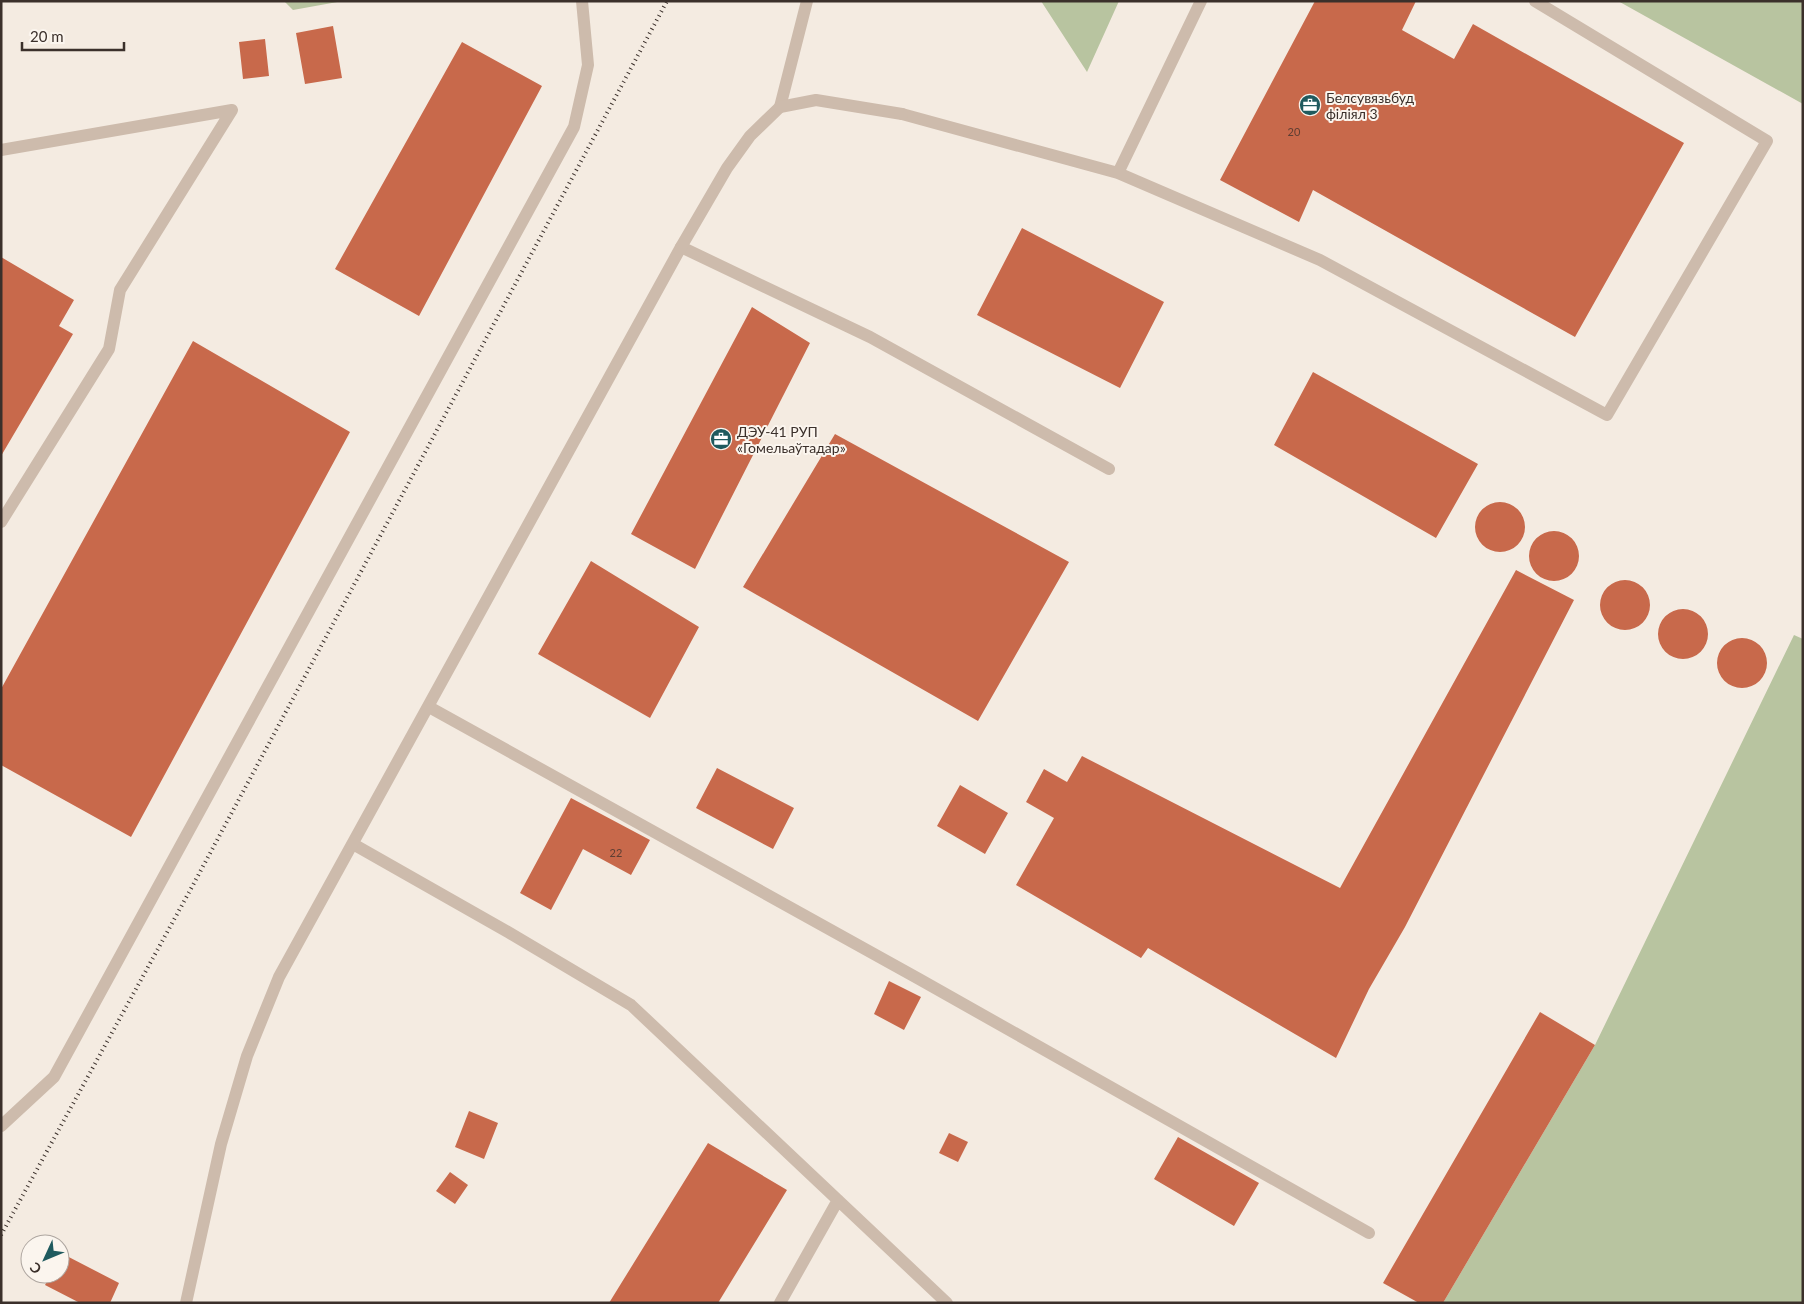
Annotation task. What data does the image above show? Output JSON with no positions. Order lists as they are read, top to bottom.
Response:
{
  "places": {
    "office": ["Белсувязьбуд філіял 3", "ДЭУ-41 РУП «Гомельаўтадар»"]
  },
  "house_numbers": ["20", "22"],
  "scale_bar": "20 m",
  "north": "bottom left"
}
